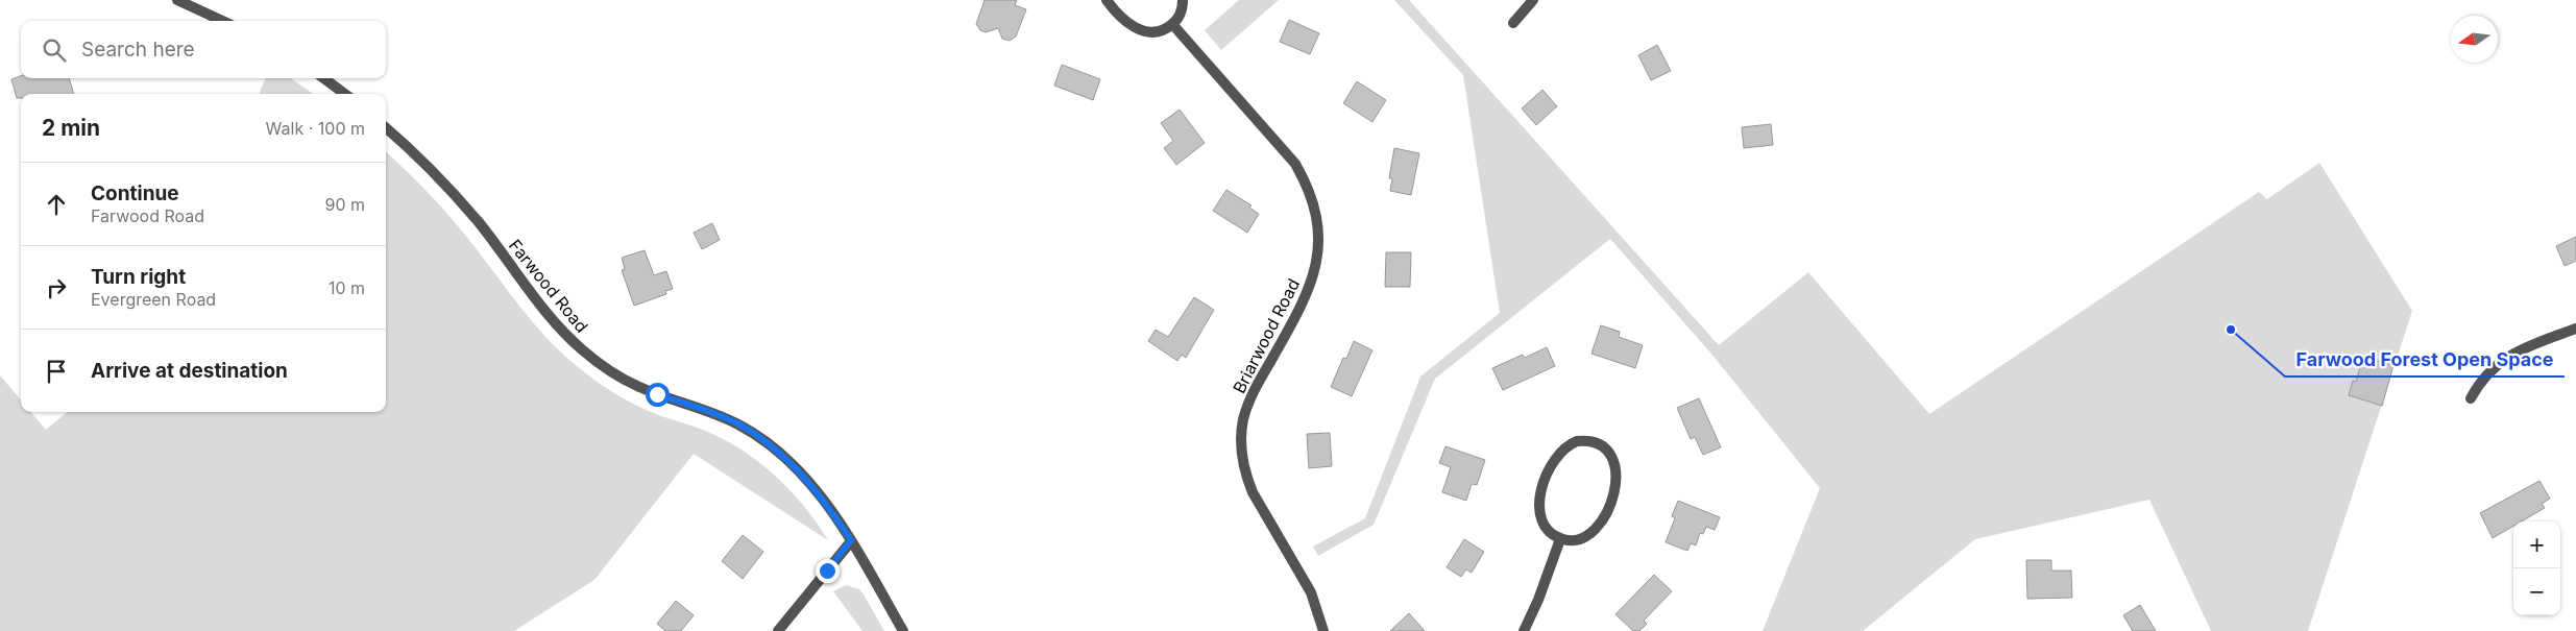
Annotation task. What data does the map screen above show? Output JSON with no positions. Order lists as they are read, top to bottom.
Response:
{
  "streets": {
    "street": ["Farwood Road", "Briarwood Road"]
  },
  "places": ["Farwood Forest Open Space"],
  "north": "left",
  "page": {
    "search": "Search here",
    "heading": ["2 min", "Walk · 100 m"],
    "list": [
      ["Continue", "Farwood Road", "90 m"],
      ["Turn right", "Evergreen Road", "10 m"],
      "Arrive at destination"
    ],
    "map_buttons": ["+", "−"]
  }
}
